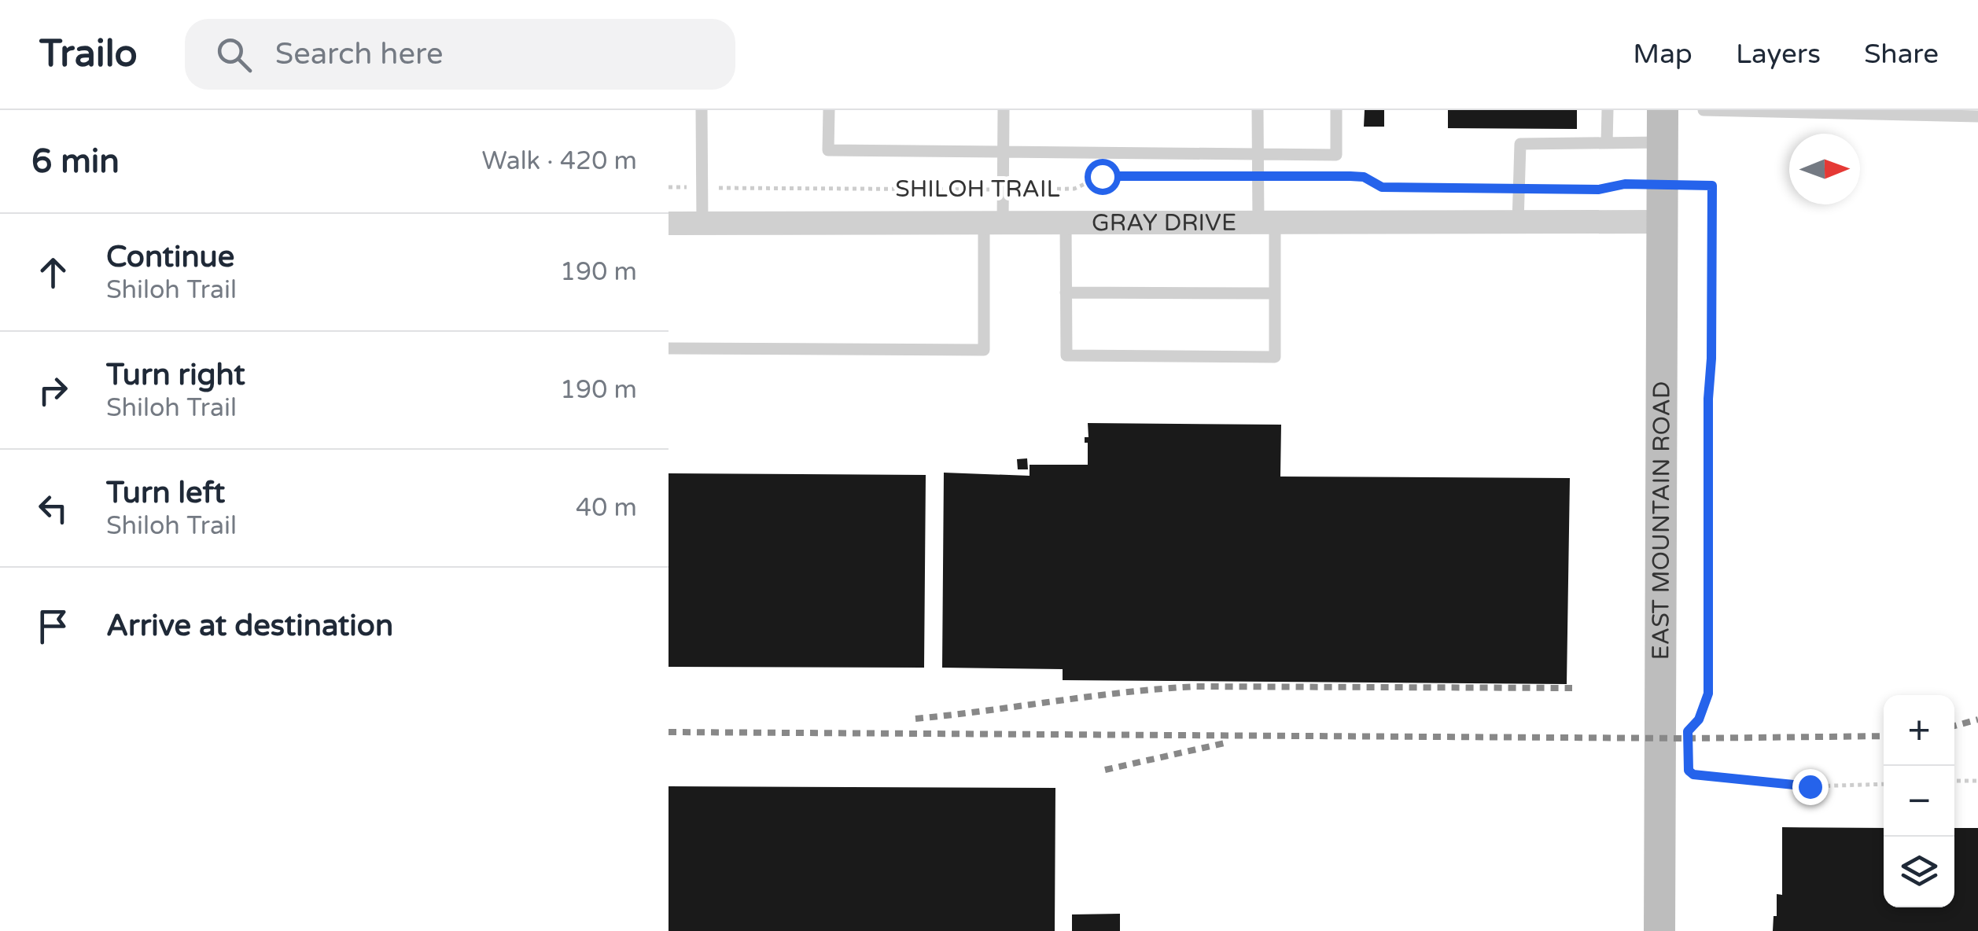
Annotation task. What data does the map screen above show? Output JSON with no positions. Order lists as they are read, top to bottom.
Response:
{
  "streets": {
    "street": ["GRAY DRIVE", "EAST MOUNTAIN ROAD"],
    "path": ["SHILOH TRAIL"]
  },
  "crossings": [
    ["SHILOH TRAIL", "EAST MOUNTAIN ROAD"],
    ["GRAY DRIVE", "EAST MOUNTAIN ROAD"]
  ],
  "north": "right",
  "page": {
    "header": "Trailo",
    "search": "Search here",
    "nav": ["Map", "Layers", "Share"],
    "heading": ["6 min", "Walk · 420 m"],
    "list": [
      ["Continue", "Shiloh Trail", "190 m"],
      ["Turn right", "Shiloh Trail", "190 m"],
      ["Turn left", "Shiloh Trail", "40 m"],
      "Arrive at destination"
    ],
    "map_buttons": ["+", "−"]
  }
}
